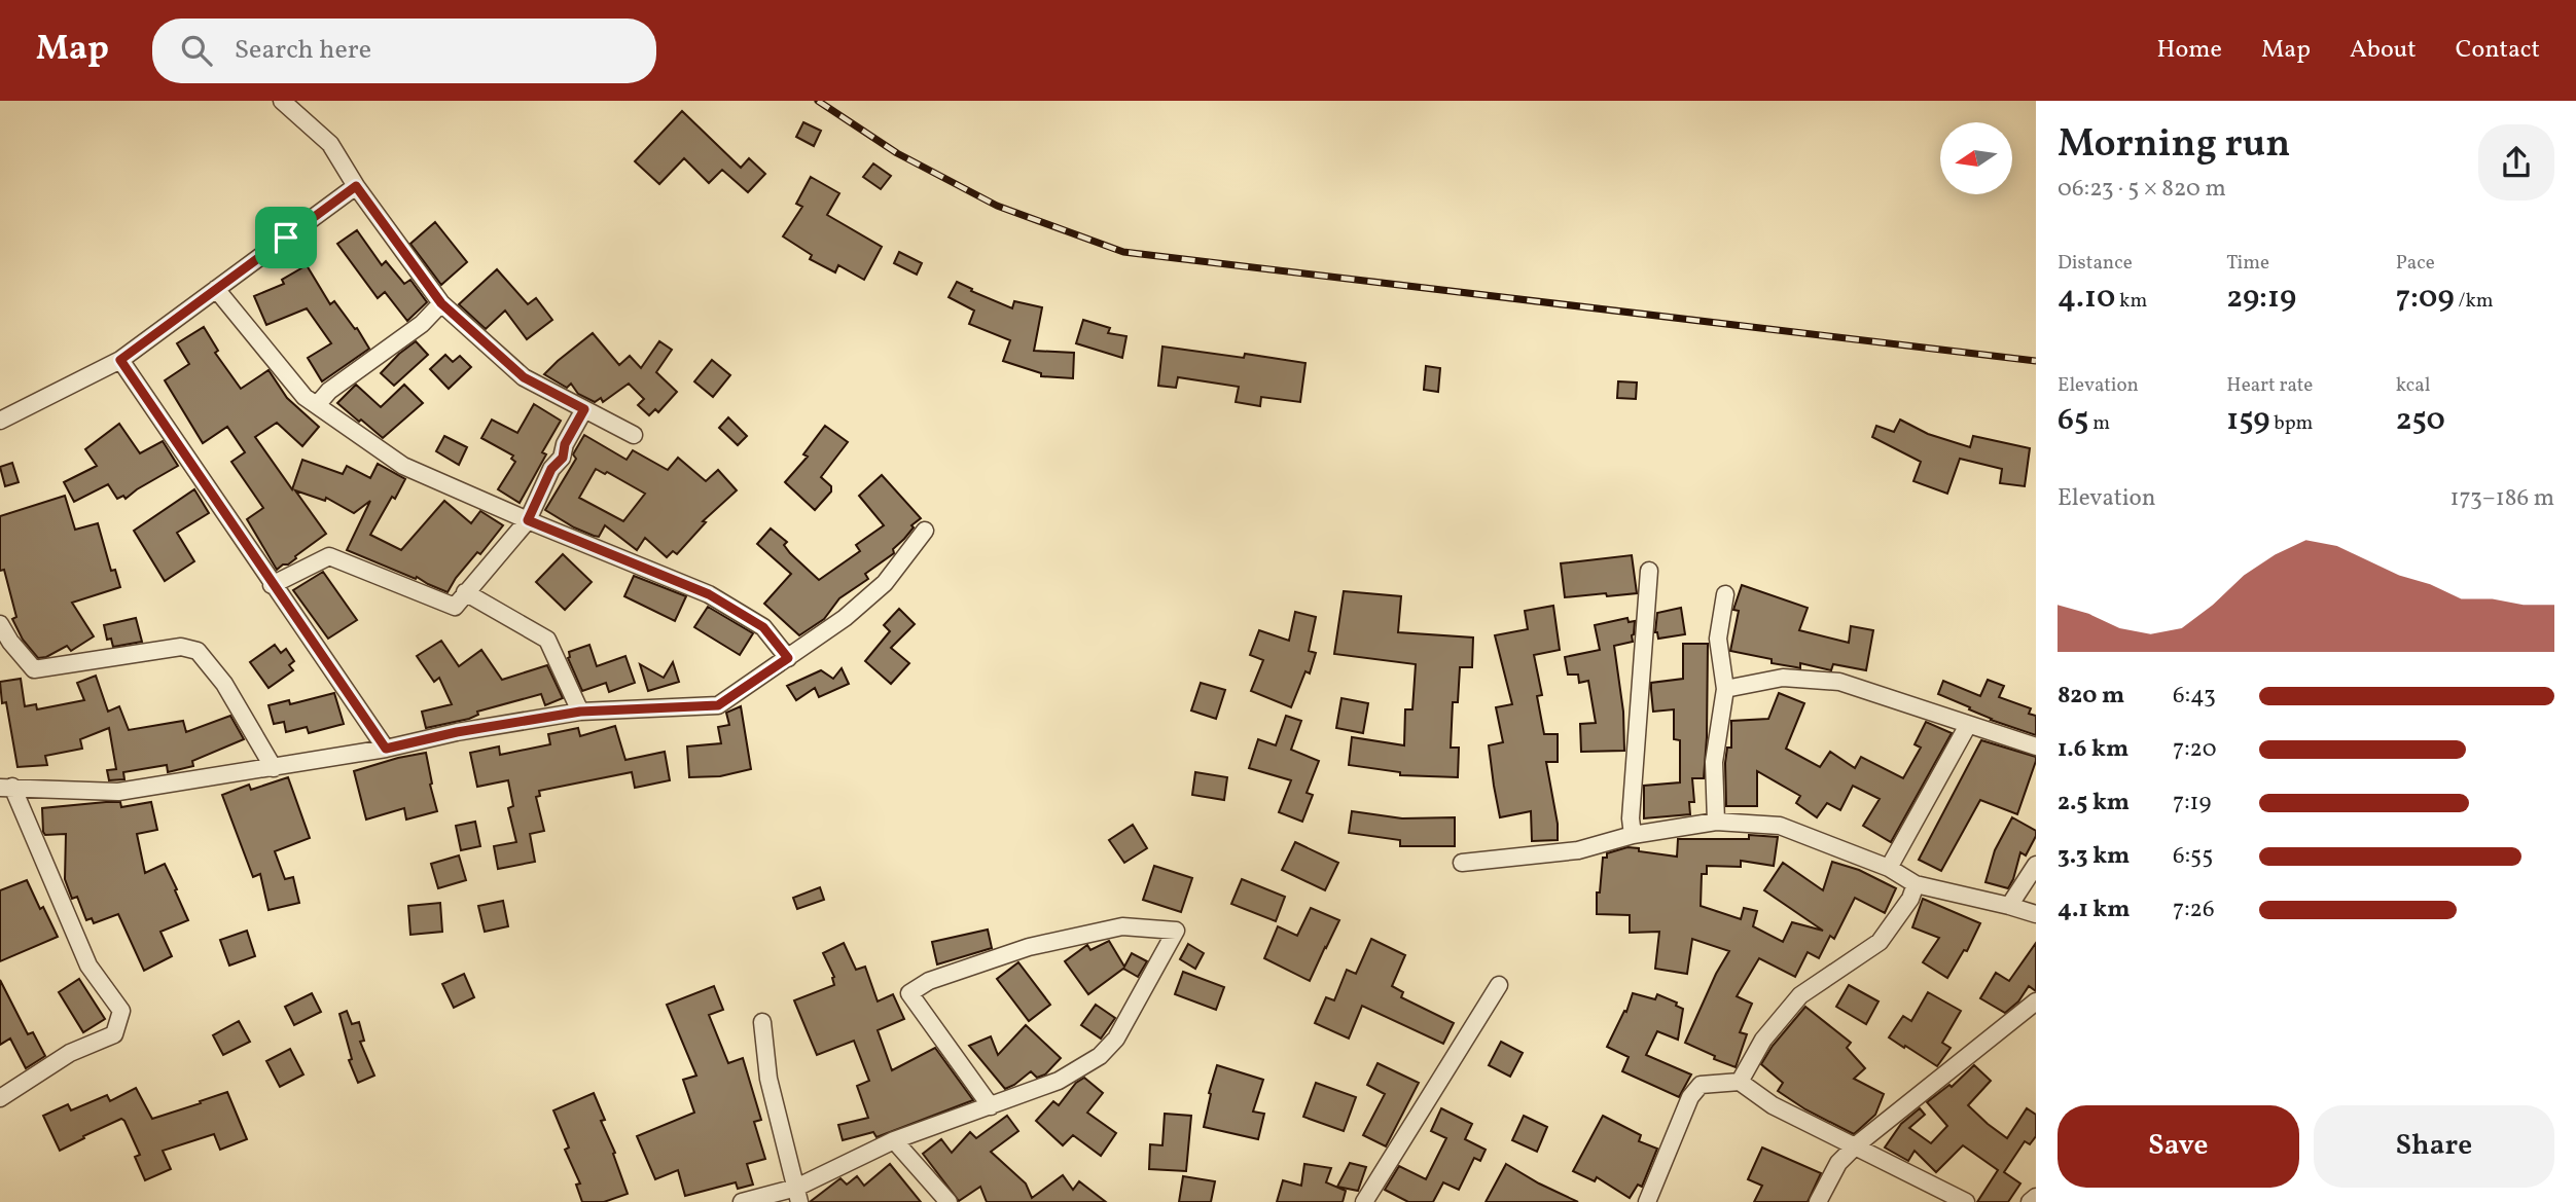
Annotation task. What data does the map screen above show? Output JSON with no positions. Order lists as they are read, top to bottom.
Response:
{
  "north": "left",
  "page": {
    "header": "Map",
    "search": "Search here",
    "nav": [
      "Home",
      "Map",
      "About",
      "Contact"
    ],
    "heading": ["Morning run", "06:23 · 5 × 820 m"],
    "stats": [
      ["Distance", "4.10 km"],
      ["Time", "29:19"],
      ["Pace", "7:09 /km"],
      ["Elevation", "65 m"],
      ["Heart rate", "159 bpm"],
      ["kcal", "250"]
    ],
    "chart": ["Elevation", "173–186 m"],
    "list": [
      {
        "name": "820 m",
        "note": "6:43"
      },
      {
        "name": "1.6 km",
        "note": "7:20"
      },
      {
        "name": "2.5 km",
        "note": "7:19"
      },
      {
        "name": "3.3 km",
        "note": "6:55"
      },
      {
        "name": "4.1 km",
        "note": "7:26"
      }
    ],
    "buttons": ["Save", "Share"]
  }
}
